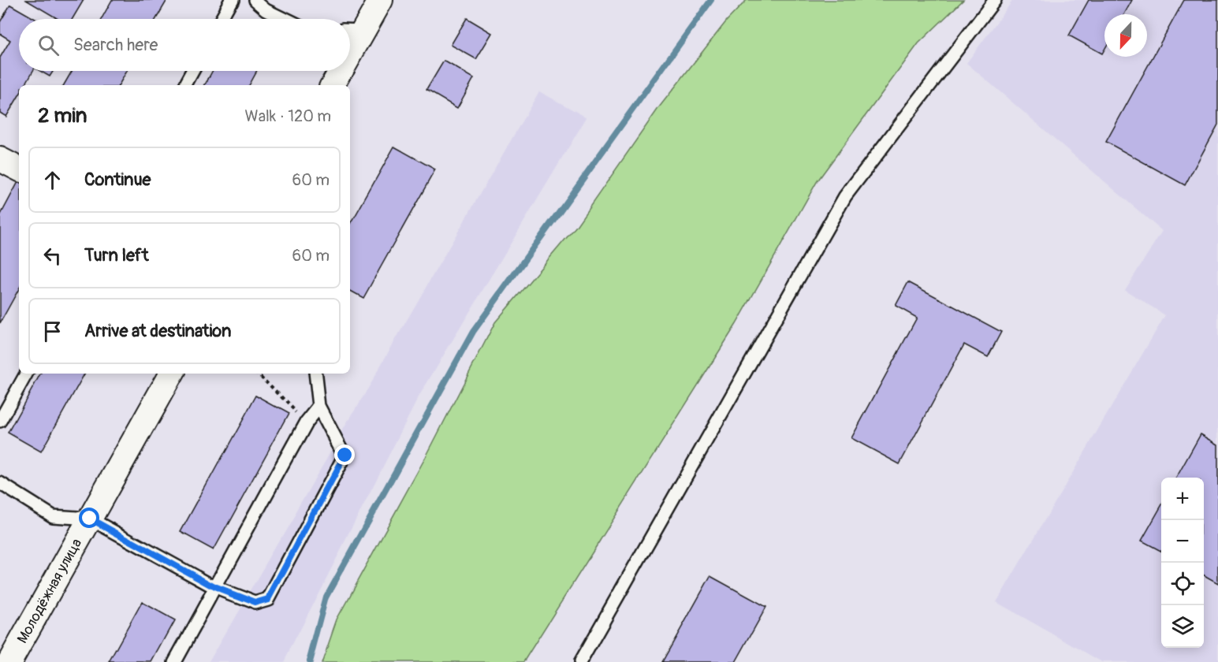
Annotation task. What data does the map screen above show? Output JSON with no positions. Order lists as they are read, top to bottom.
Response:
{
  "streets": {
    "street": ["Молодёжная улица"]
  },
  "north": "bottom",
  "page": {
    "search": "Search here",
    "heading": ["2 min", "Walk · 120 m"],
    "list": [
      ["Continue", "60 m"],
      ["Turn left", "60 m"],
      "Arrive at destination"
    ],
    "map_buttons": ["+", "−"]
  }
}
